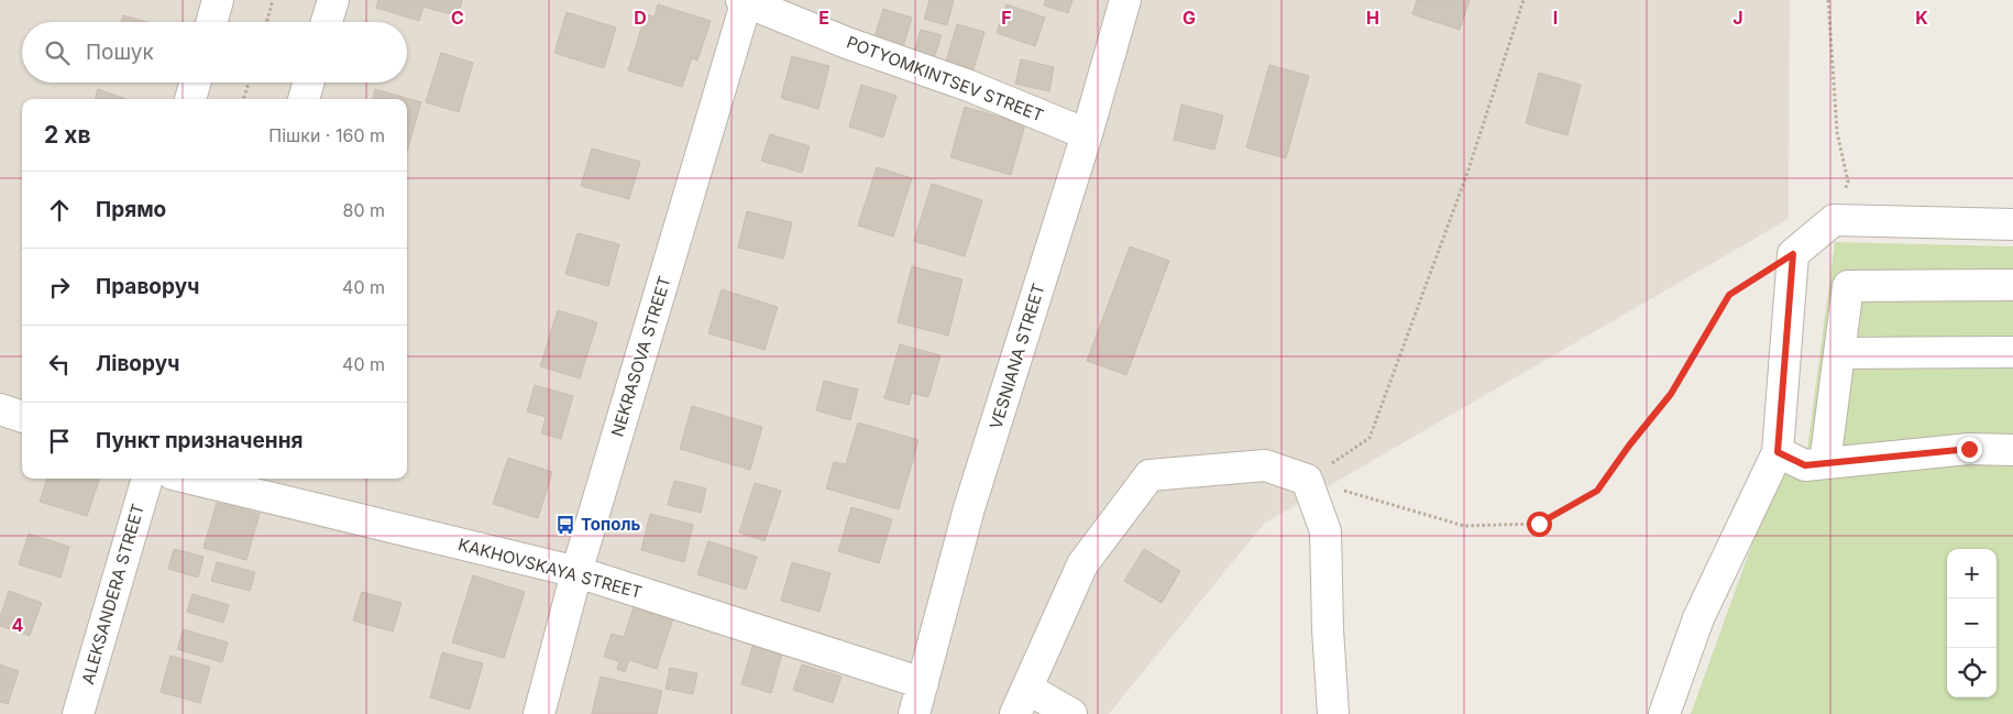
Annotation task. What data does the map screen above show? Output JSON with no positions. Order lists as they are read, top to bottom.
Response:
{
  "streets": {
    "street": [
      "POTYOMKINTSEV STREET",
      "NEKRASOVA STREET",
      "VESNIANA STREET",
      "KAKHOVSKAYA STREET",
      "ALEKSANDERA STREET"
    ]
  },
  "crossings": [
    ["POTYOMKINTSEV STREET", "NEKRASOVA STREET"],
    ["POTYOMKINTSEV STREET", "VESNIANA STREET"],
    ["NEKRASOVA STREET", "KAKHOVSKAYA STREET"],
    ["VESNIANA STREET", "KAKHOVSKAYA STREET"]
  ],
  "places": {
    "bus stop": ["Тополь"]
  },
  "page": {
    "search": "Пошук",
    "heading": ["2 хв", "Пішки · 160 m"],
    "list": [
      ["Прямо", "80 m"],
      ["Праворуч", "40 m"],
      ["Ліворуч", "40 m"],
      "Пункт призначення"
    ],
    "map_buttons": ["+", "−"]
  },
  "grid": {
    "columns": [
      "C",
      "D",
      "E",
      "F",
      "G",
      "H",
      "I",
      "J",
      "K"
    ],
    "rows": ["4"]
  }
}
